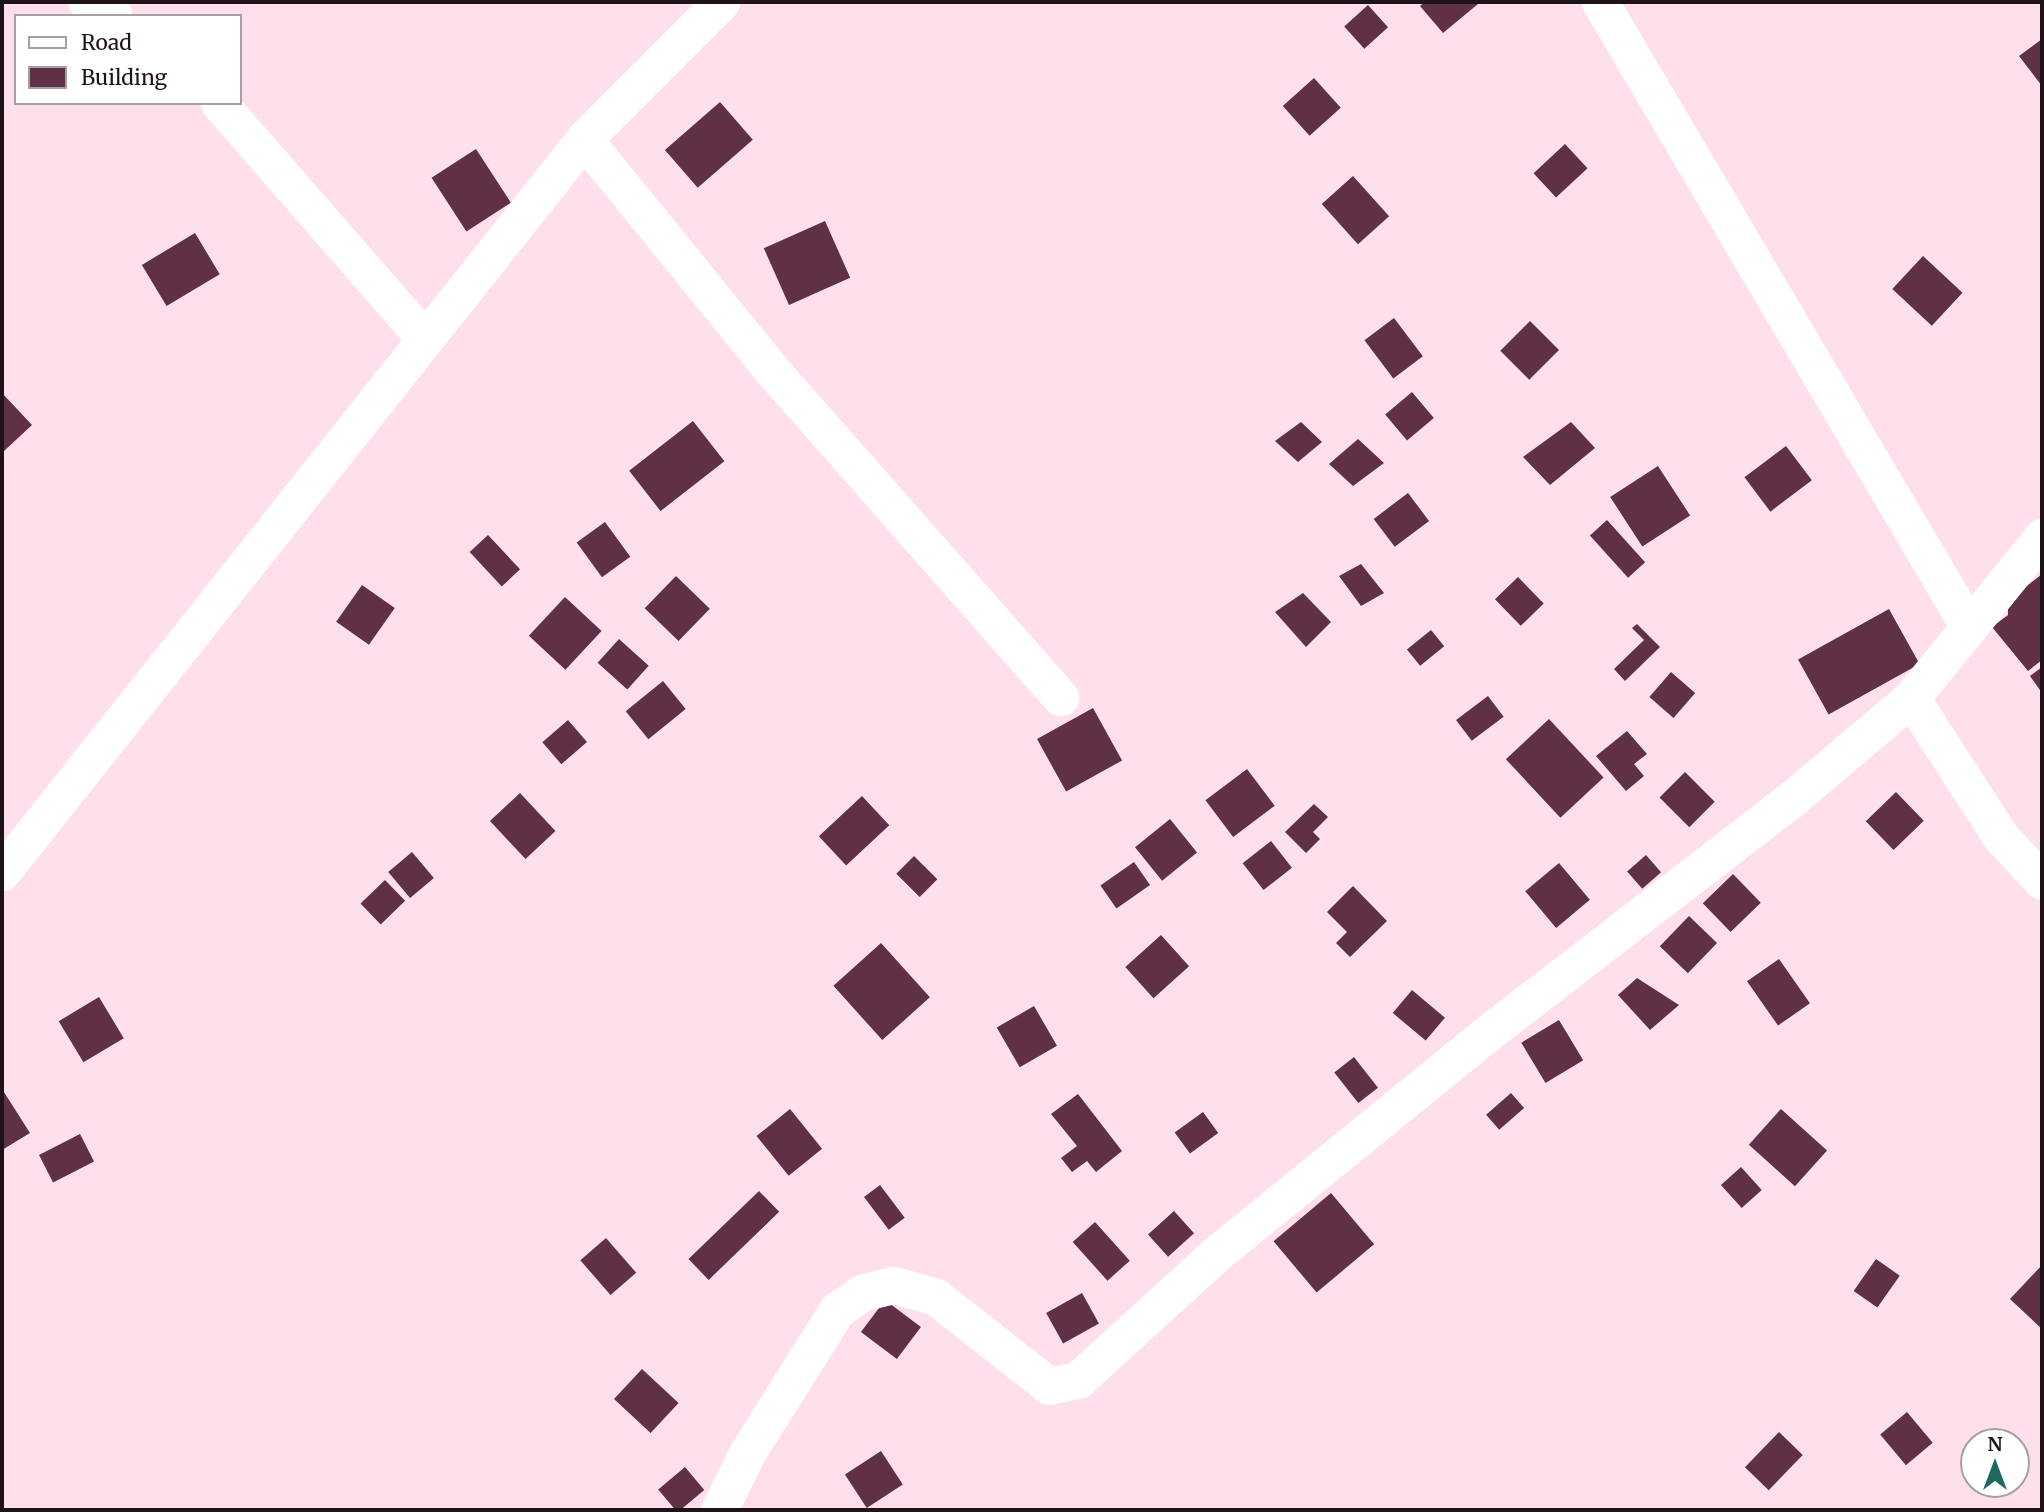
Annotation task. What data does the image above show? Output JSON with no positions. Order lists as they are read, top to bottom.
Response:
{
  "legend": ["Road", "Building"],
  "north": "top"
}
